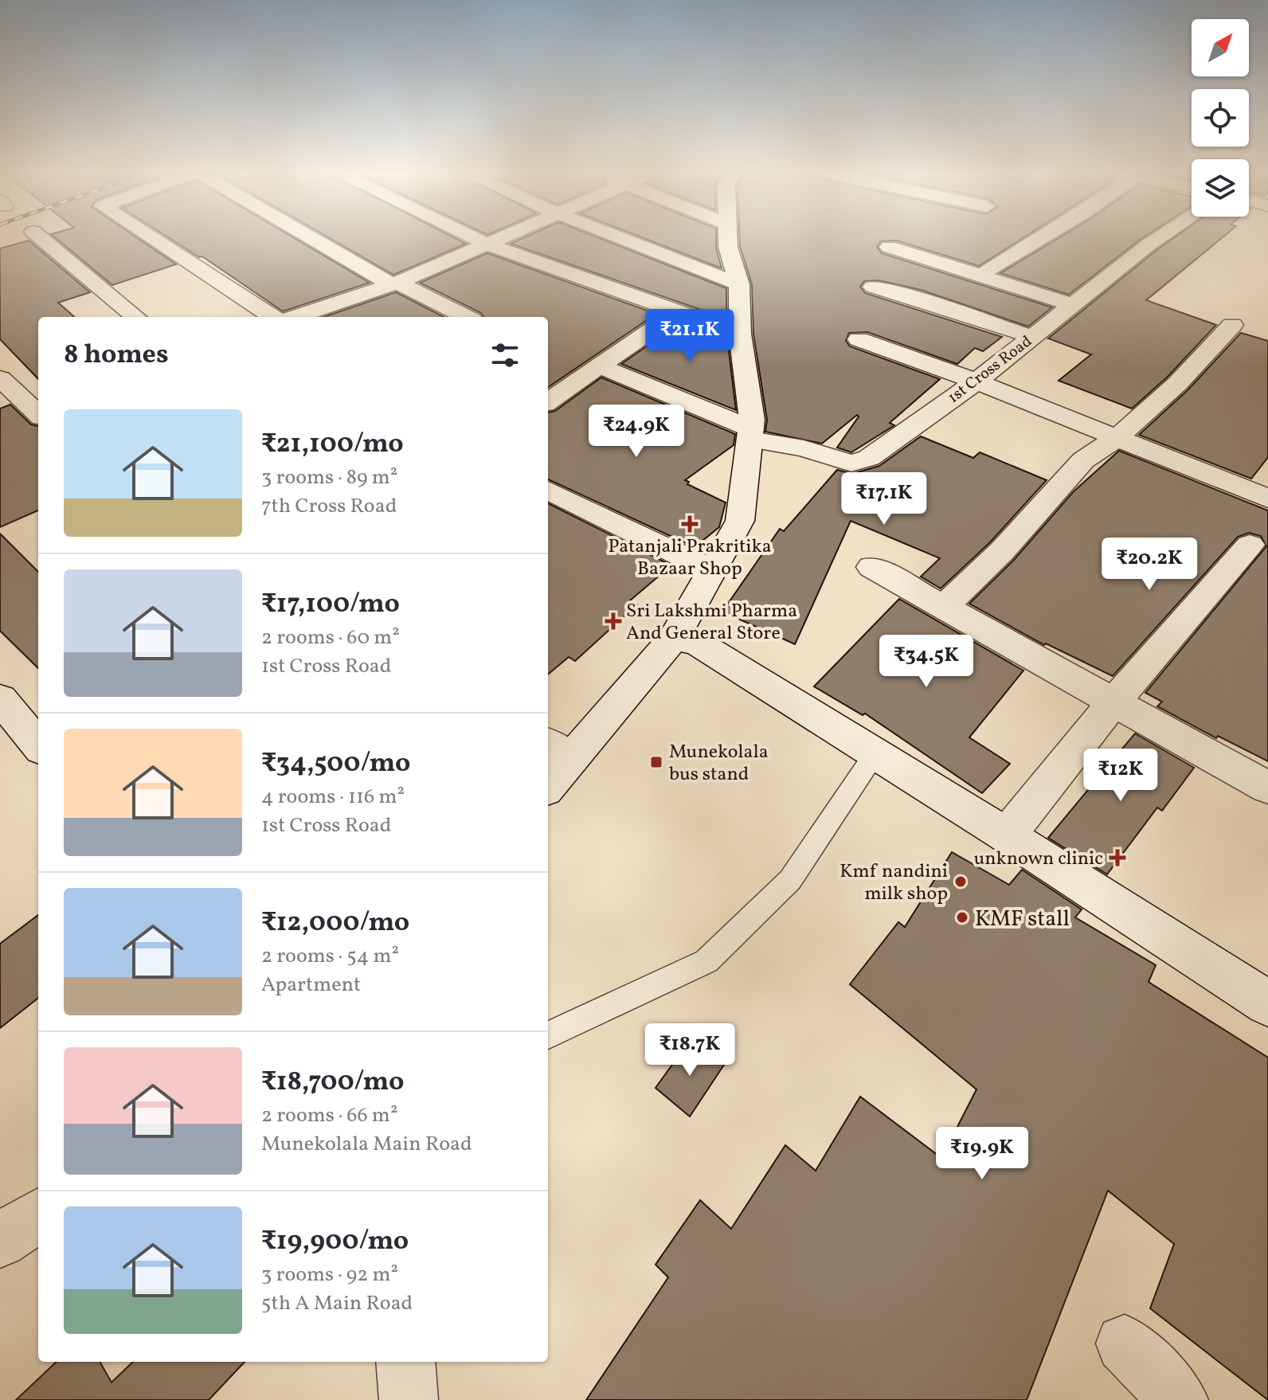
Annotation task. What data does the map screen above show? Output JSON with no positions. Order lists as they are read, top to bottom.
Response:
{
  "streets": {
    "street": ["1st Cross Road"]
  },
  "places": {
    "health": ["Patanjali Prakritika Bazaar Shop", "Sri Lakshmi Pharma And General Store", "unknown clinic"],
    "transit": ["Munekolala bus stand"],
    "other": ["Kmf nandini milk shop", "KMF stall"]
  },
  "north": "top right",
  "page": {
    "price": [
      "₹21.1K",
      "₹24.9K",
      "₹17.1K",
      "₹20.2K",
      "₹34.5K",
      "₹12K",
      "₹18.7K",
      "₹19.9K"
    ],
    "heading": "8 homes",
    "list": [
      {
        "name": "₹21,100/mo",
        "note": "3 rooms · 89 m² · 7th Cross Road"
      },
      {
        "name": "₹17,100/mo",
        "note": "2 rooms · 60 m² · 1st Cross Road"
      },
      {
        "name": "₹34,500/mo",
        "note": "4 rooms · 116 m² · 1st Cross Road"
      },
      {
        "name": "₹12,000/mo",
        "note": "2 rooms · 54 m² · Apartment"
      },
      {
        "name": "₹18,700/mo",
        "note": "2 rooms · 66 m² · Munekolala Main Road"
      },
      {
        "name": "₹19,900/mo",
        "note": "3 rooms · 92 m² · 5th A Main Road"
      }
    ]
  }
}
